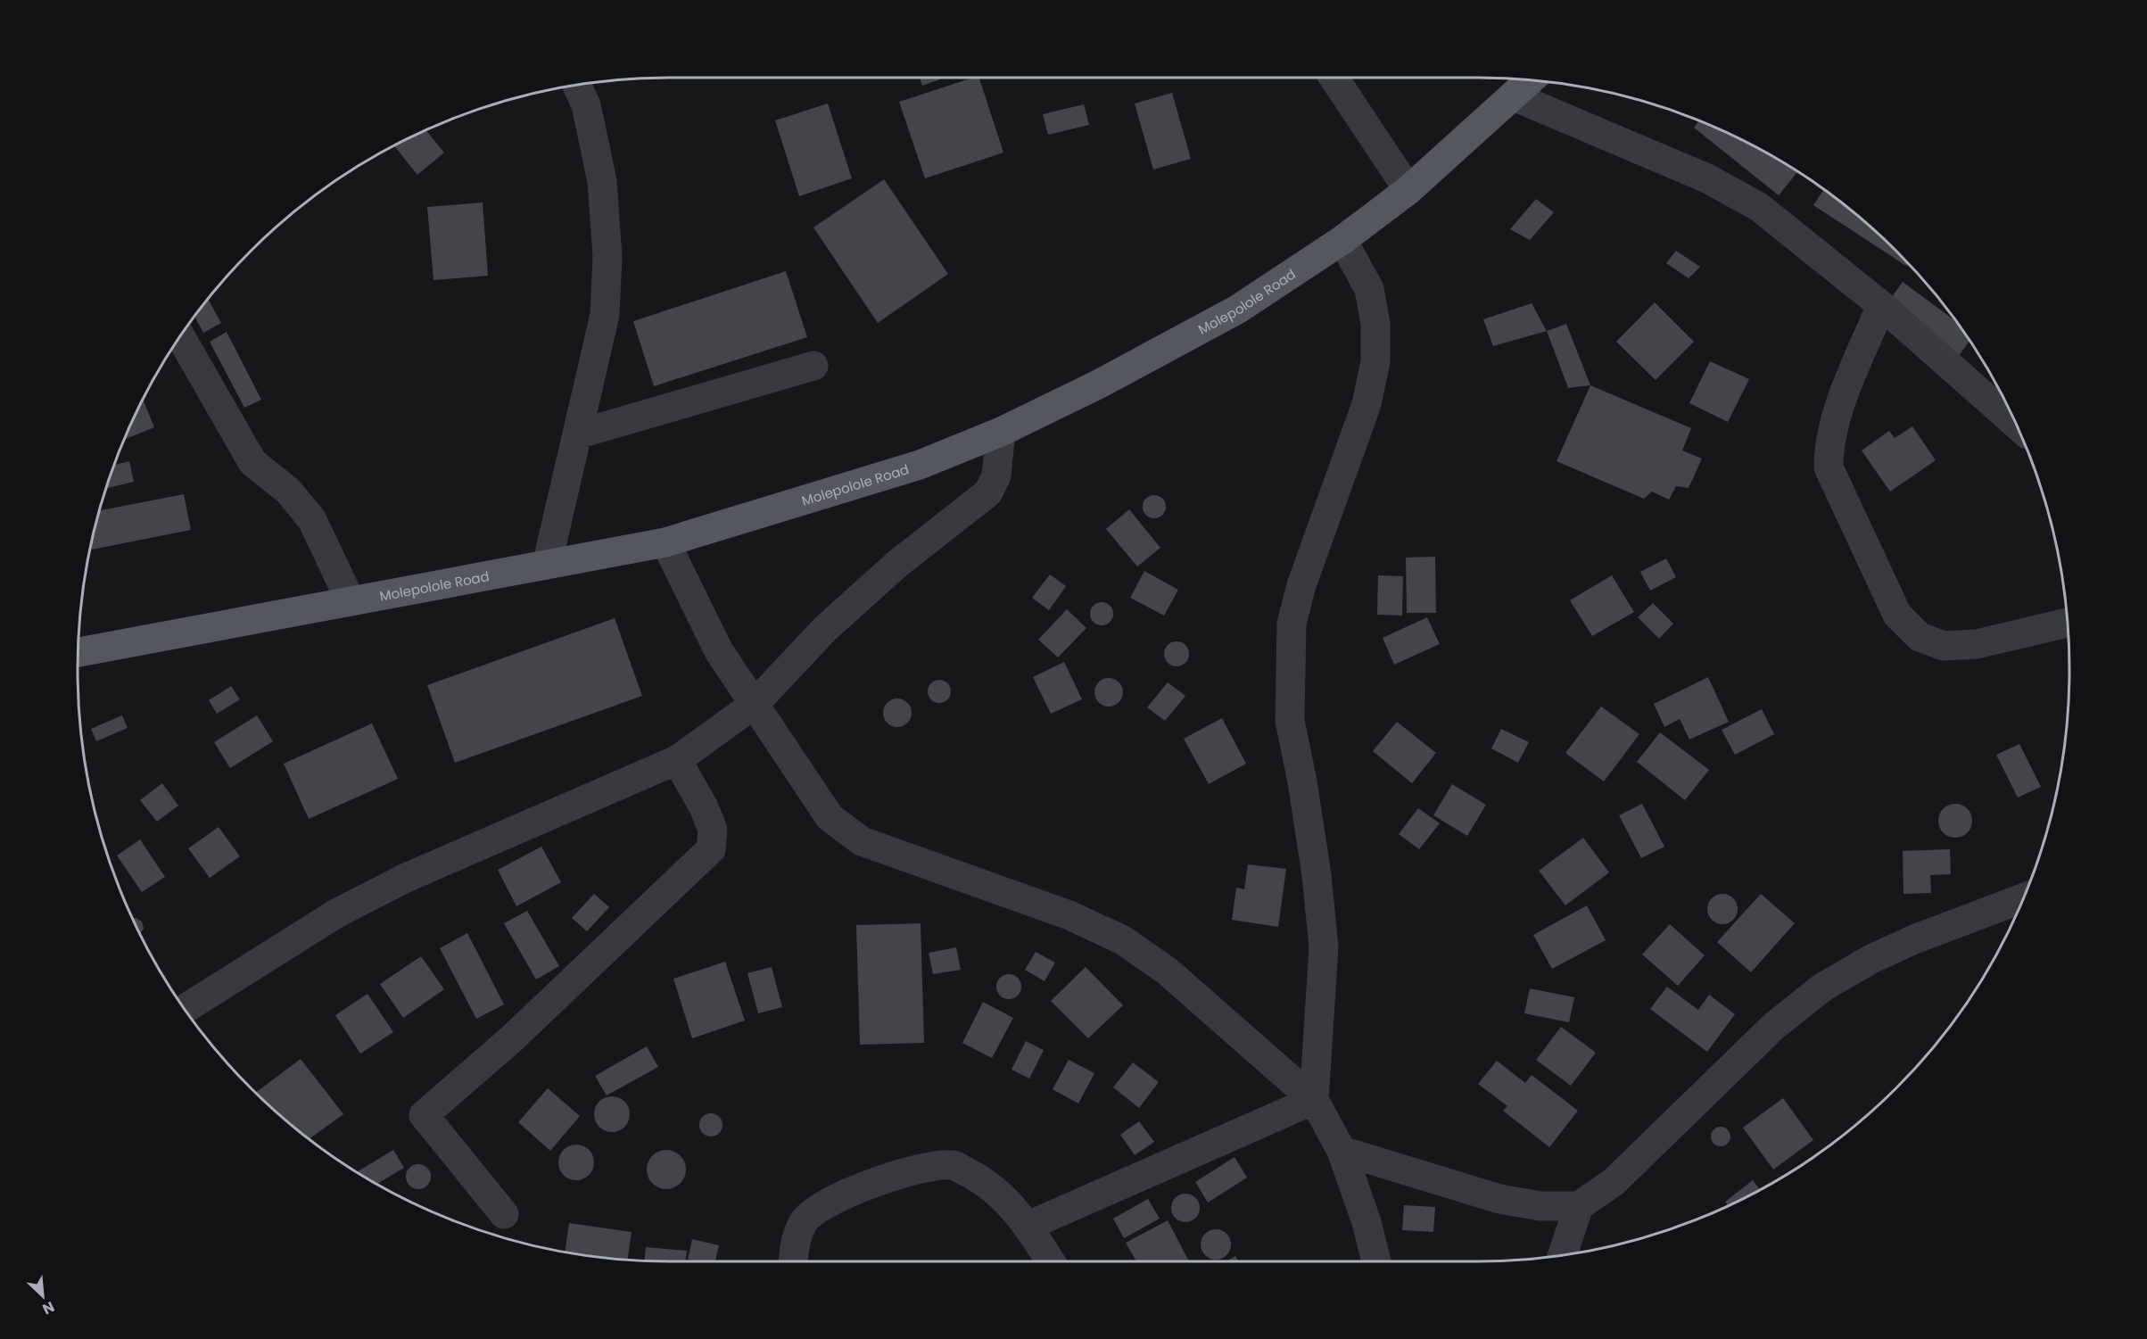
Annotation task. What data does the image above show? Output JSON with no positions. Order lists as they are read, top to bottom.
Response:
{
  "streets": {
    "main road": ["Molepolole Road"]
  },
  "north": "bottom right"
}
